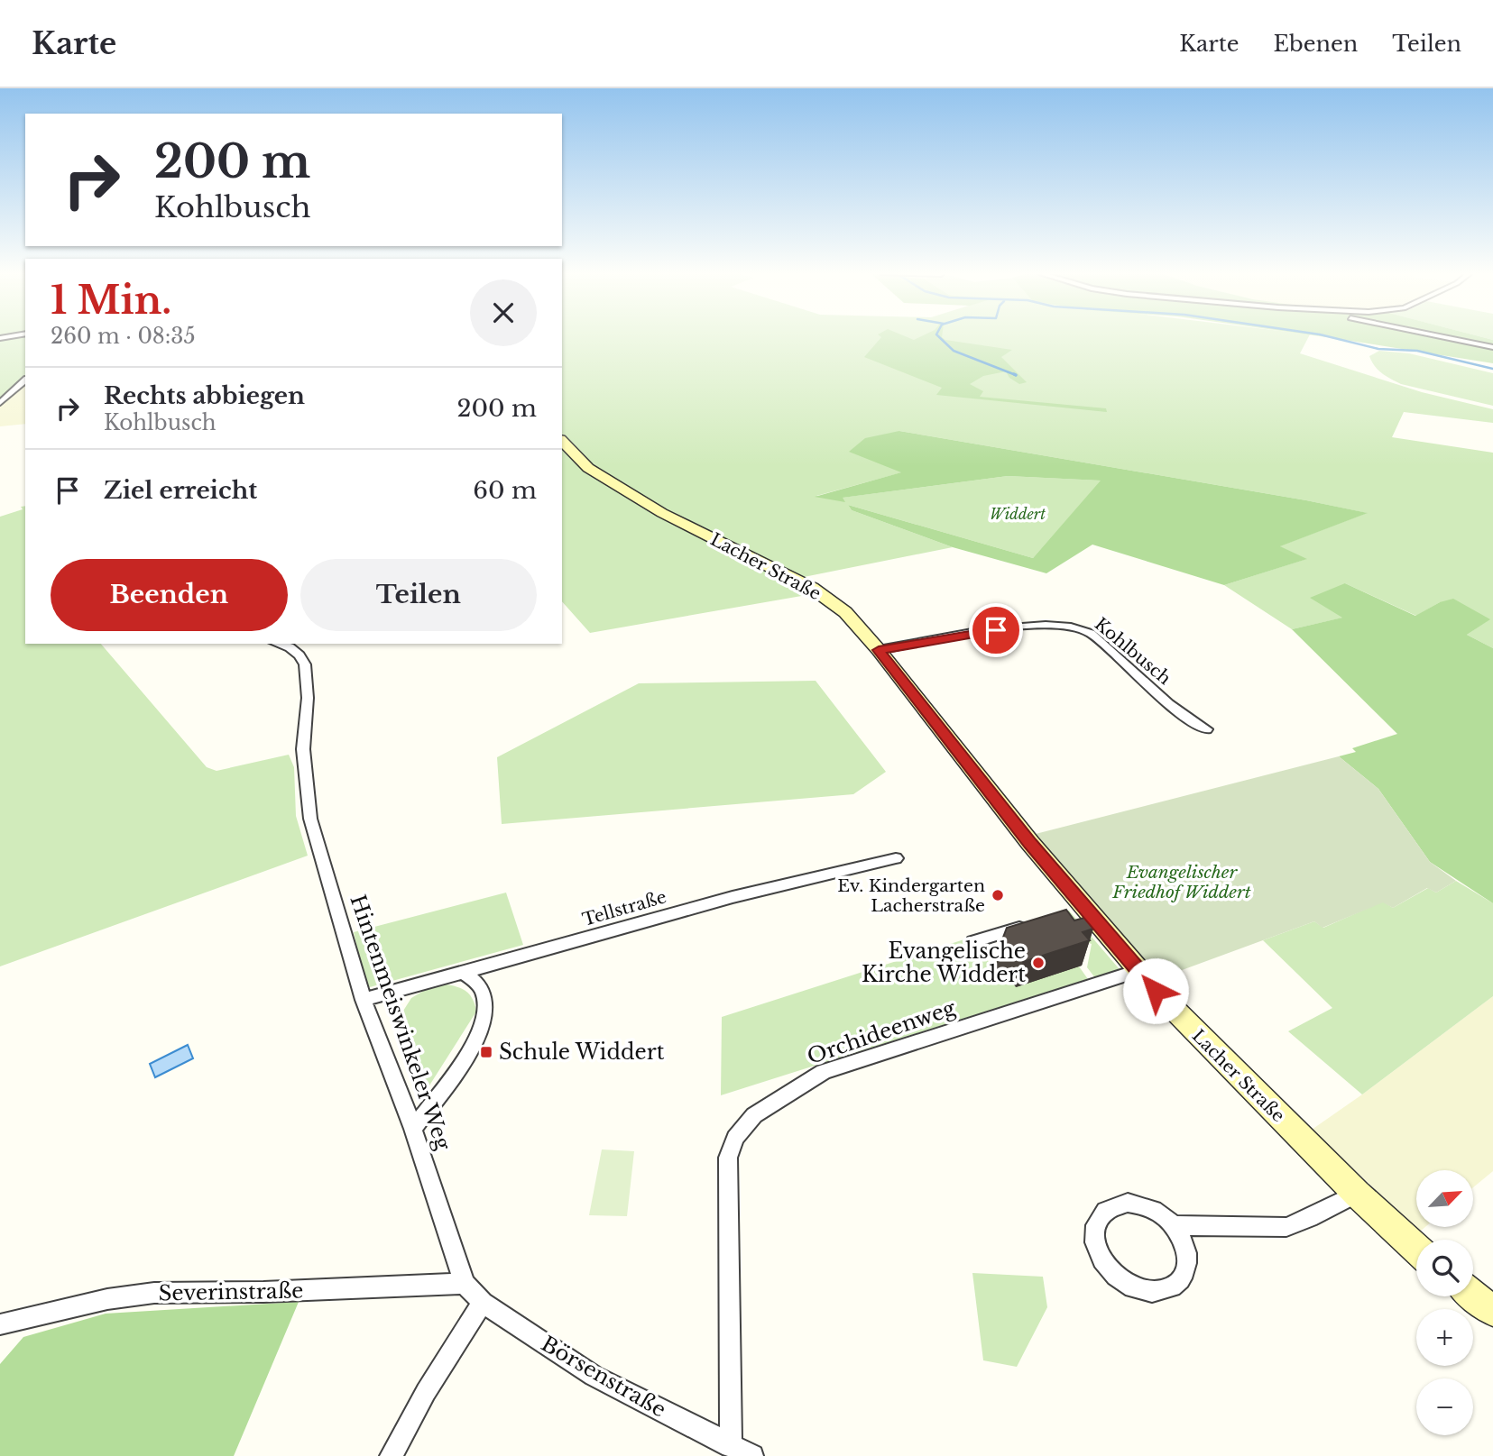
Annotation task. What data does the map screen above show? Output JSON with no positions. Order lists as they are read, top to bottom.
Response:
{
  "streets": {
    "street": [
      "Lacher Straße",
      "Kohlbusch",
      "Tellstraße",
      "Hintenmeiswinkeler Weg",
      "Orchideenweg",
      "Severinstraße",
      "Börsenstraße"
    ]
  },
  "crossings": [
    ["Lacher Straße", "Kohlbusch"],
    ["Lacher Straße", "Orchideenweg"],
    ["Tellstraße", "Hintenmeiswinkeler Weg"],
    ["Hintenmeiswinkeler Weg", "Severinstraße"],
    ["Hintenmeiswinkeler Weg", "Börsenstraße"],
    ["Orchideenweg", "Börsenstraße"],
    ["Severinstraße", "Börsenstraße"]
  ],
  "parks": ["Widdert", "Evangelischer Friedhof Widdert"],
  "places": {
    "other": ["Ev. Kindergarten Lacherstraße", "Evangelische Kirche Widdert"],
    "transit": ["Schule Widdert"]
  },
  "north": "top right",
  "page": {
    "header": "Karte",
    "nav": ["Karte", "Ebenen", "Teilen"],
    "turn": ["200 m", "Kohlbusch"],
    "heading": ["1 Min.", "260 m · 08:35"],
    "list": [
      {
        "name": "Rechts abbiegen",
        "note": "Kohlbusch",
        "value": "200 m"
      },
      {
        "name": "Ziel erreicht",
        "value": "60 m"
      }
    ],
    "buttons": ["Beenden", "Teilen"],
    "map_buttons": ["+", "−"]
  }
}
